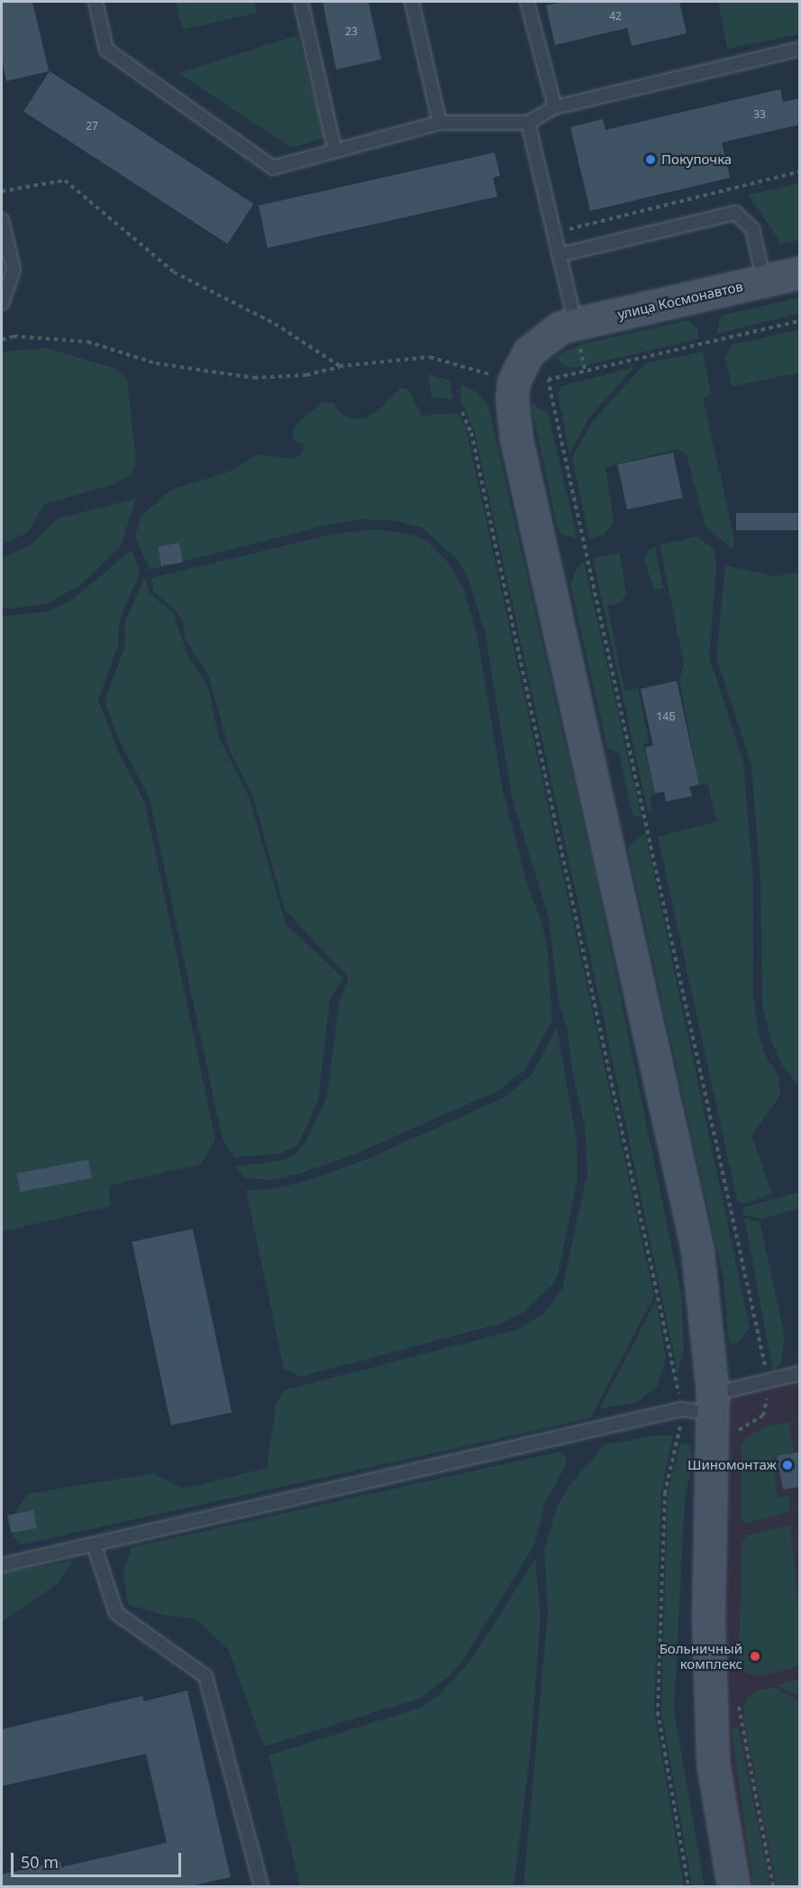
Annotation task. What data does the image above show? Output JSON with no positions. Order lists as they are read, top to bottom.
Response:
{
  "streets": {
    "main road": ["улица Космонавтов"]
  },
  "places": ["Покупочка", "Шиномонтаж", "Больничный комплекс"],
  "house_numbers": [
    "42",
    "23",
    "33",
    "27",
    "14Б"
  ],
  "scale_bar": "50 m"
}
